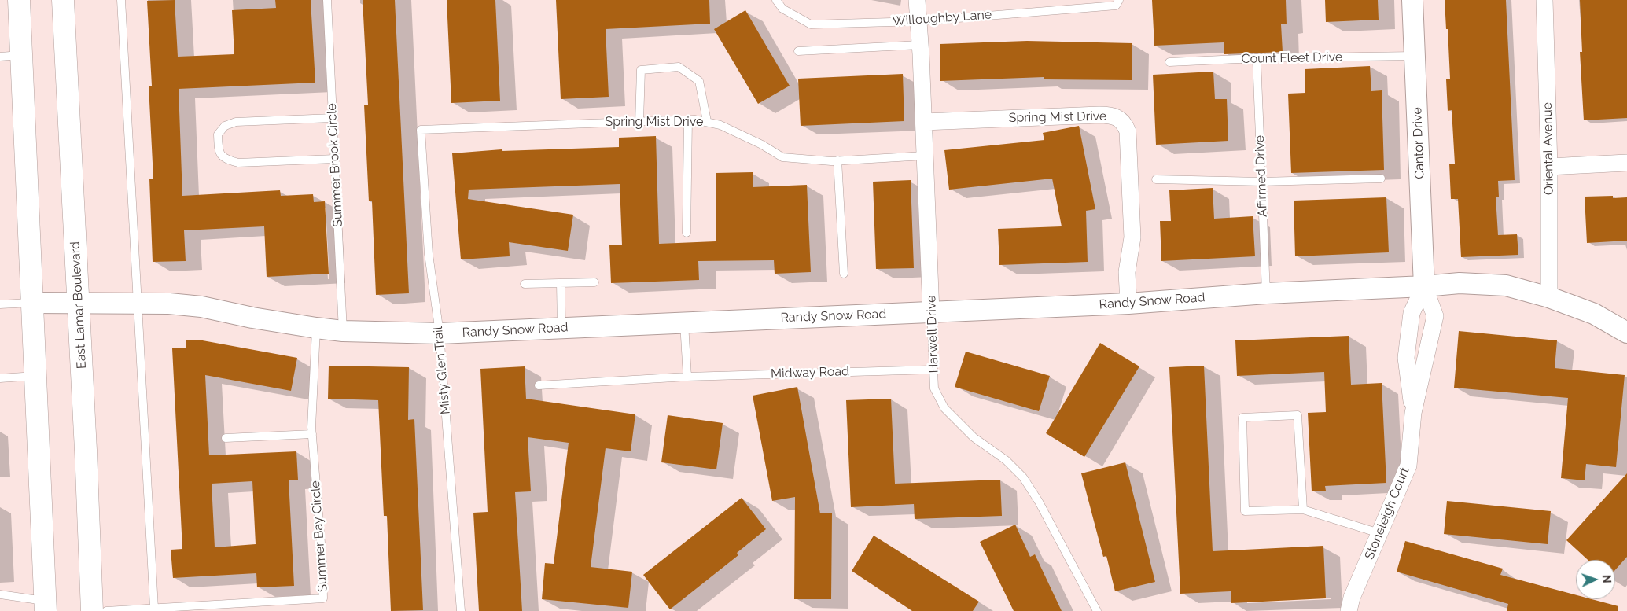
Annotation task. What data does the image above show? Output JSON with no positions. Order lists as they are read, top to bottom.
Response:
{
  "streets": {
    "main road": ["East Lamar Boulevard"],
    "street": [
      "Spring Mist Drive",
      "Cantor Drive",
      "Oriental Avenue",
      "Randy Snow Road",
      "Harwell Drive",
      "Stoneleigh Court"
    ],
    "lane": [
      "Willoughby Lane",
      "Count Fleet Drive",
      "Summer Brook Circle",
      "Affirmed Drive",
      "Misty Glen Trail",
      "Midway Road",
      "Summer Bay Circle"
    ]
  },
  "crossings": [
    ["Willoughby Lane", "Harwell Drive"],
    ["Count Fleet Drive", "Cantor Drive"],
    ["Count Fleet Drive", "Affirmed Drive"],
    ["Spring Mist Drive", "Randy Snow Road"],
    ["Spring Mist Drive", "Harwell Drive"],
    ["Spring Mist Drive", "Misty Glen Trail"],
    ["Cantor Drive", "Randy Snow Road"],
    ["Cantor Drive", "Stoneleigh Court"],
    ["Oriental Avenue", "Randy Snow Road"],
    ["Summer Brook Circle", "Randy Snow Road"],
    ["Affirmed Drive", "Randy Snow Road"],
    ["Randy Snow Road", "East Lamar Boulevard"],
    ["Randy Snow Road", "Harwell Drive"],
    ["Randy Snow Road", "Misty Glen Trail"],
    ["Randy Snow Road", "Stoneleigh Court"],
    ["Randy Snow Road", "Summer Bay Circle"],
    ["Harwell Drive", "Midway Road"]
  ],
  "north": "right"
}
